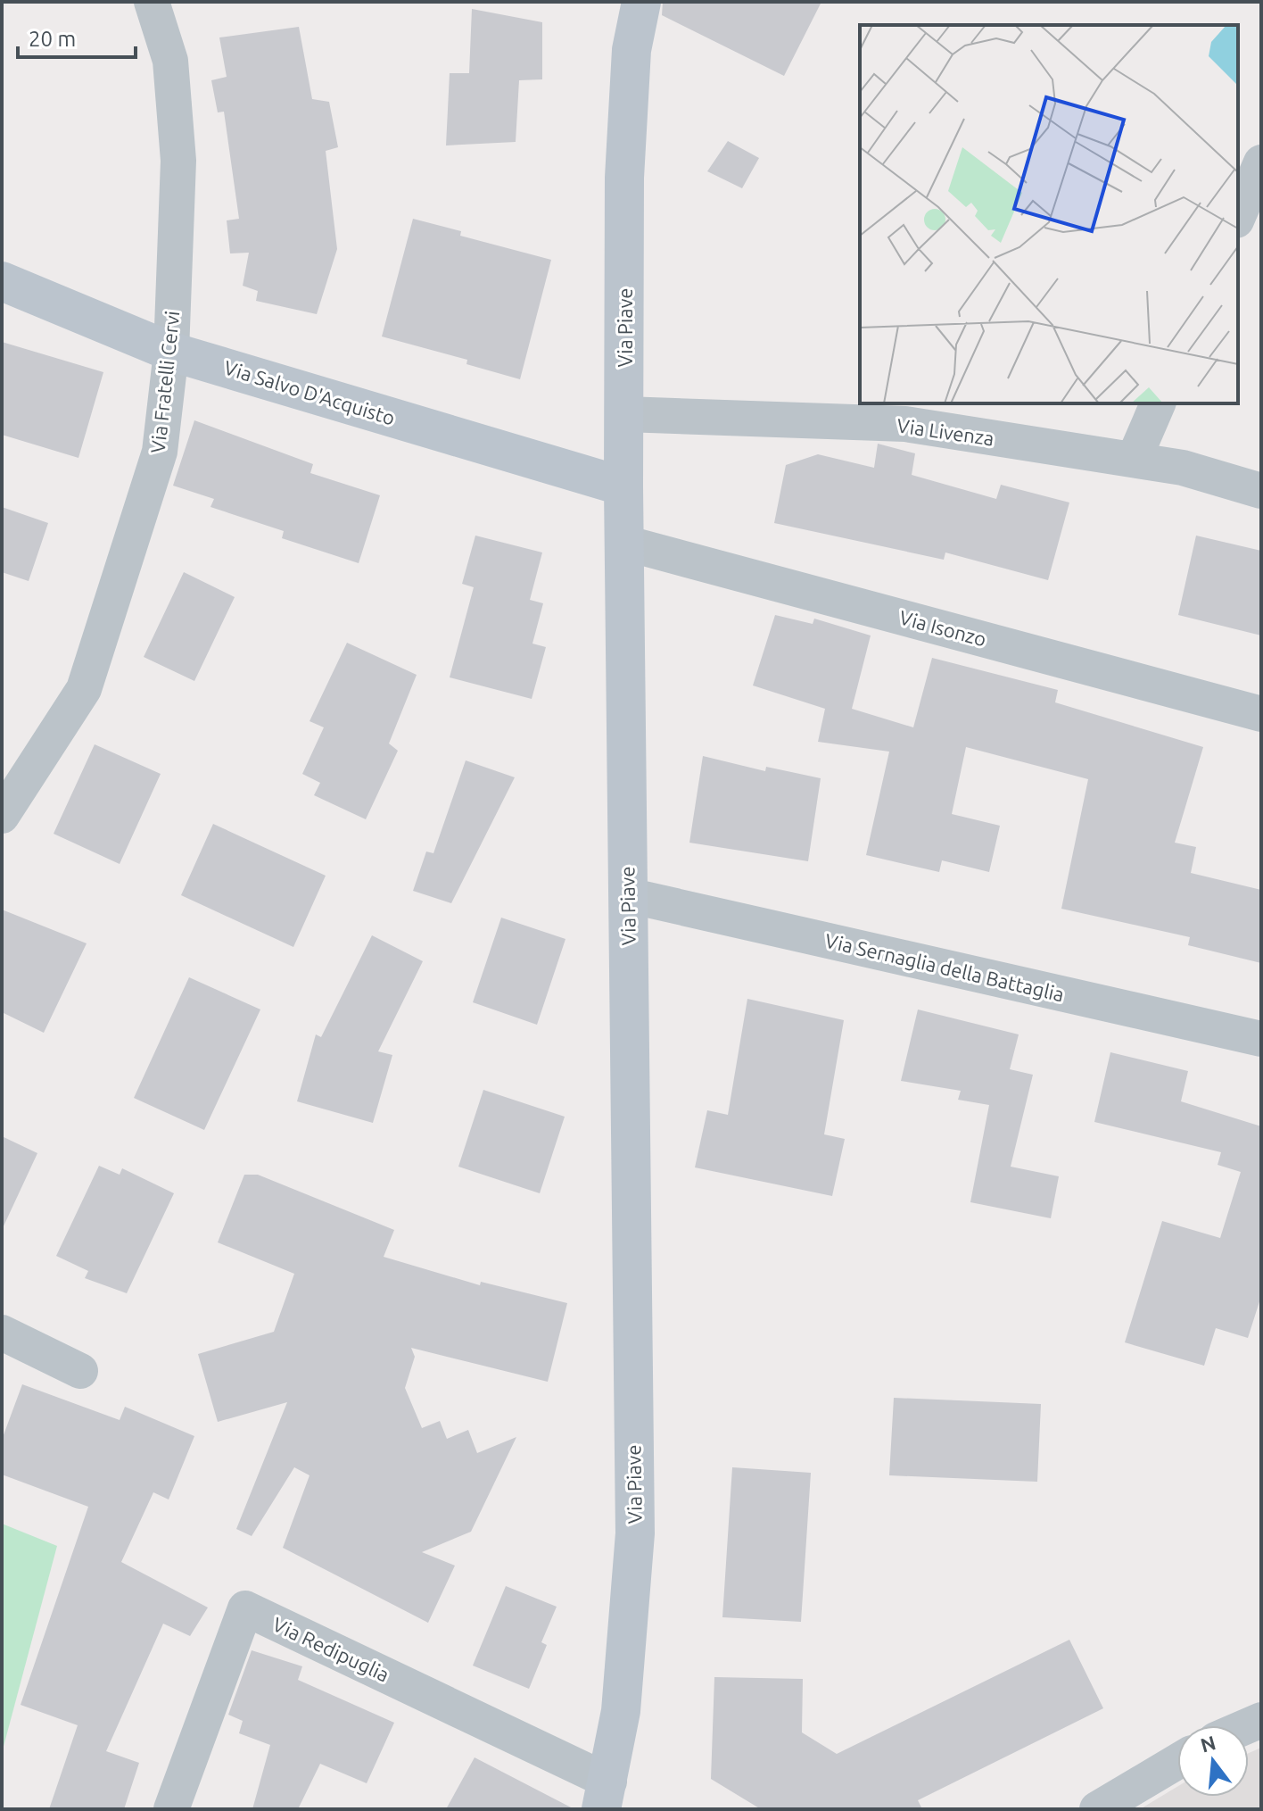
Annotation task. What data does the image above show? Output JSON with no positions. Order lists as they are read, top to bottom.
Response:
{
  "streets": {
    "main road": ["Via Piave", "Via Salvo D'Acquisto"],
    "street": [
      "Via Fratelli Cervi",
      "Via Livenza",
      "Via Isonzo",
      "Via Sernaglia della Battaglia",
      "Via Redipuglia"
    ]
  },
  "crossings": [
    ["Via Piave", "Via Salvo D'Acquisto"],
    ["Via Piave", "Via Livenza"],
    ["Via Piave", "Via Isonzo"],
    ["Via Piave", "Via Sernaglia della Battaglia"],
    ["Via Piave", "Via Redipuglia"],
    ["Via Fratelli Cervi", "Via Salvo D'Acquisto"]
  ],
  "scale_bar": "20 m",
  "north": "top"
}
